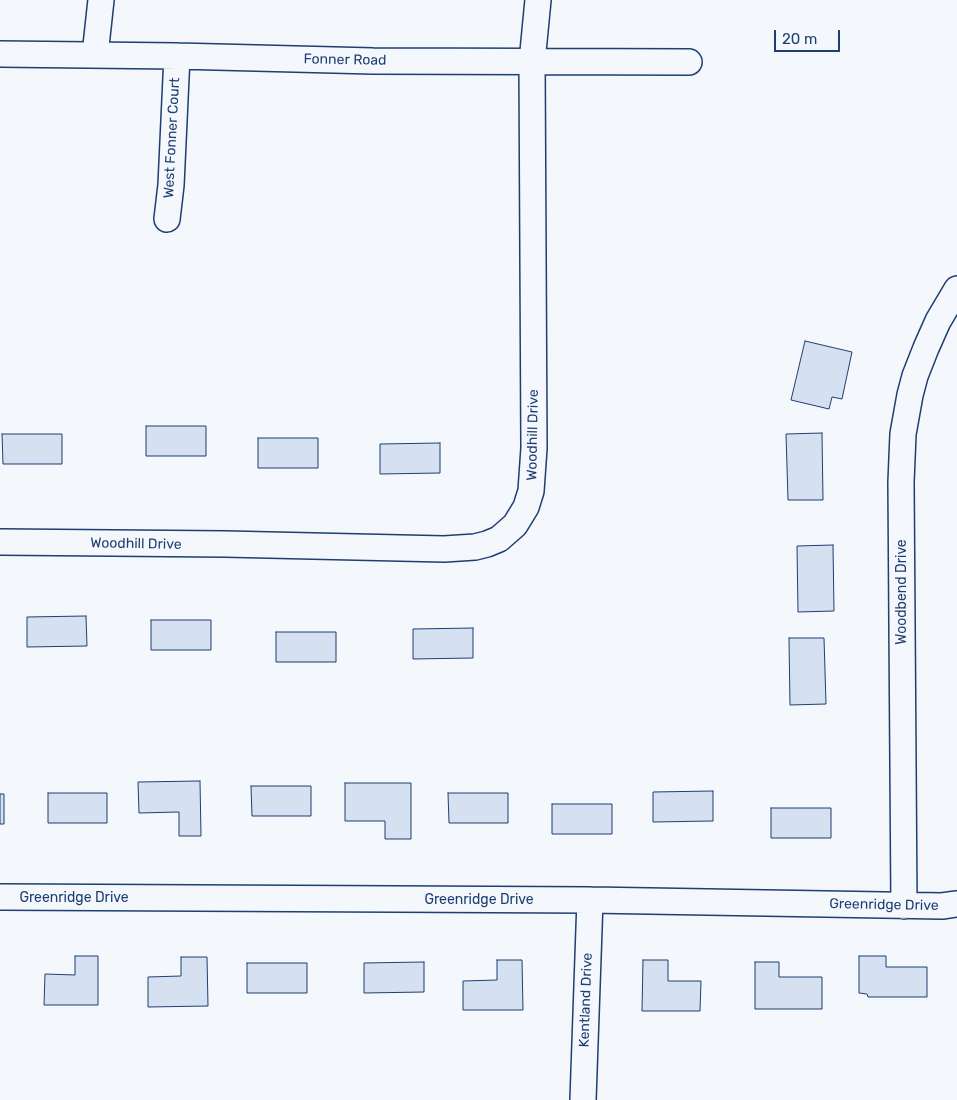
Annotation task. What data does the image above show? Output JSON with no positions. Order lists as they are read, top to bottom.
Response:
{
  "streets": {
    "street": [
      "Fonner Road",
      "West Fonner Court",
      "Woodhill Drive",
      "Woodbend Drive",
      "Greenridge Drive",
      "Kentland Drive"
    ]
  },
  "crossings": [
    ["Fonner Road", "West Fonner Court"],
    ["Fonner Road", "Woodhill Drive"],
    ["Woodbend Drive", "Greenridge Drive"],
    ["Greenridge Drive", "Kentland Drive"]
  ],
  "scale_bar": "20 m"
}
